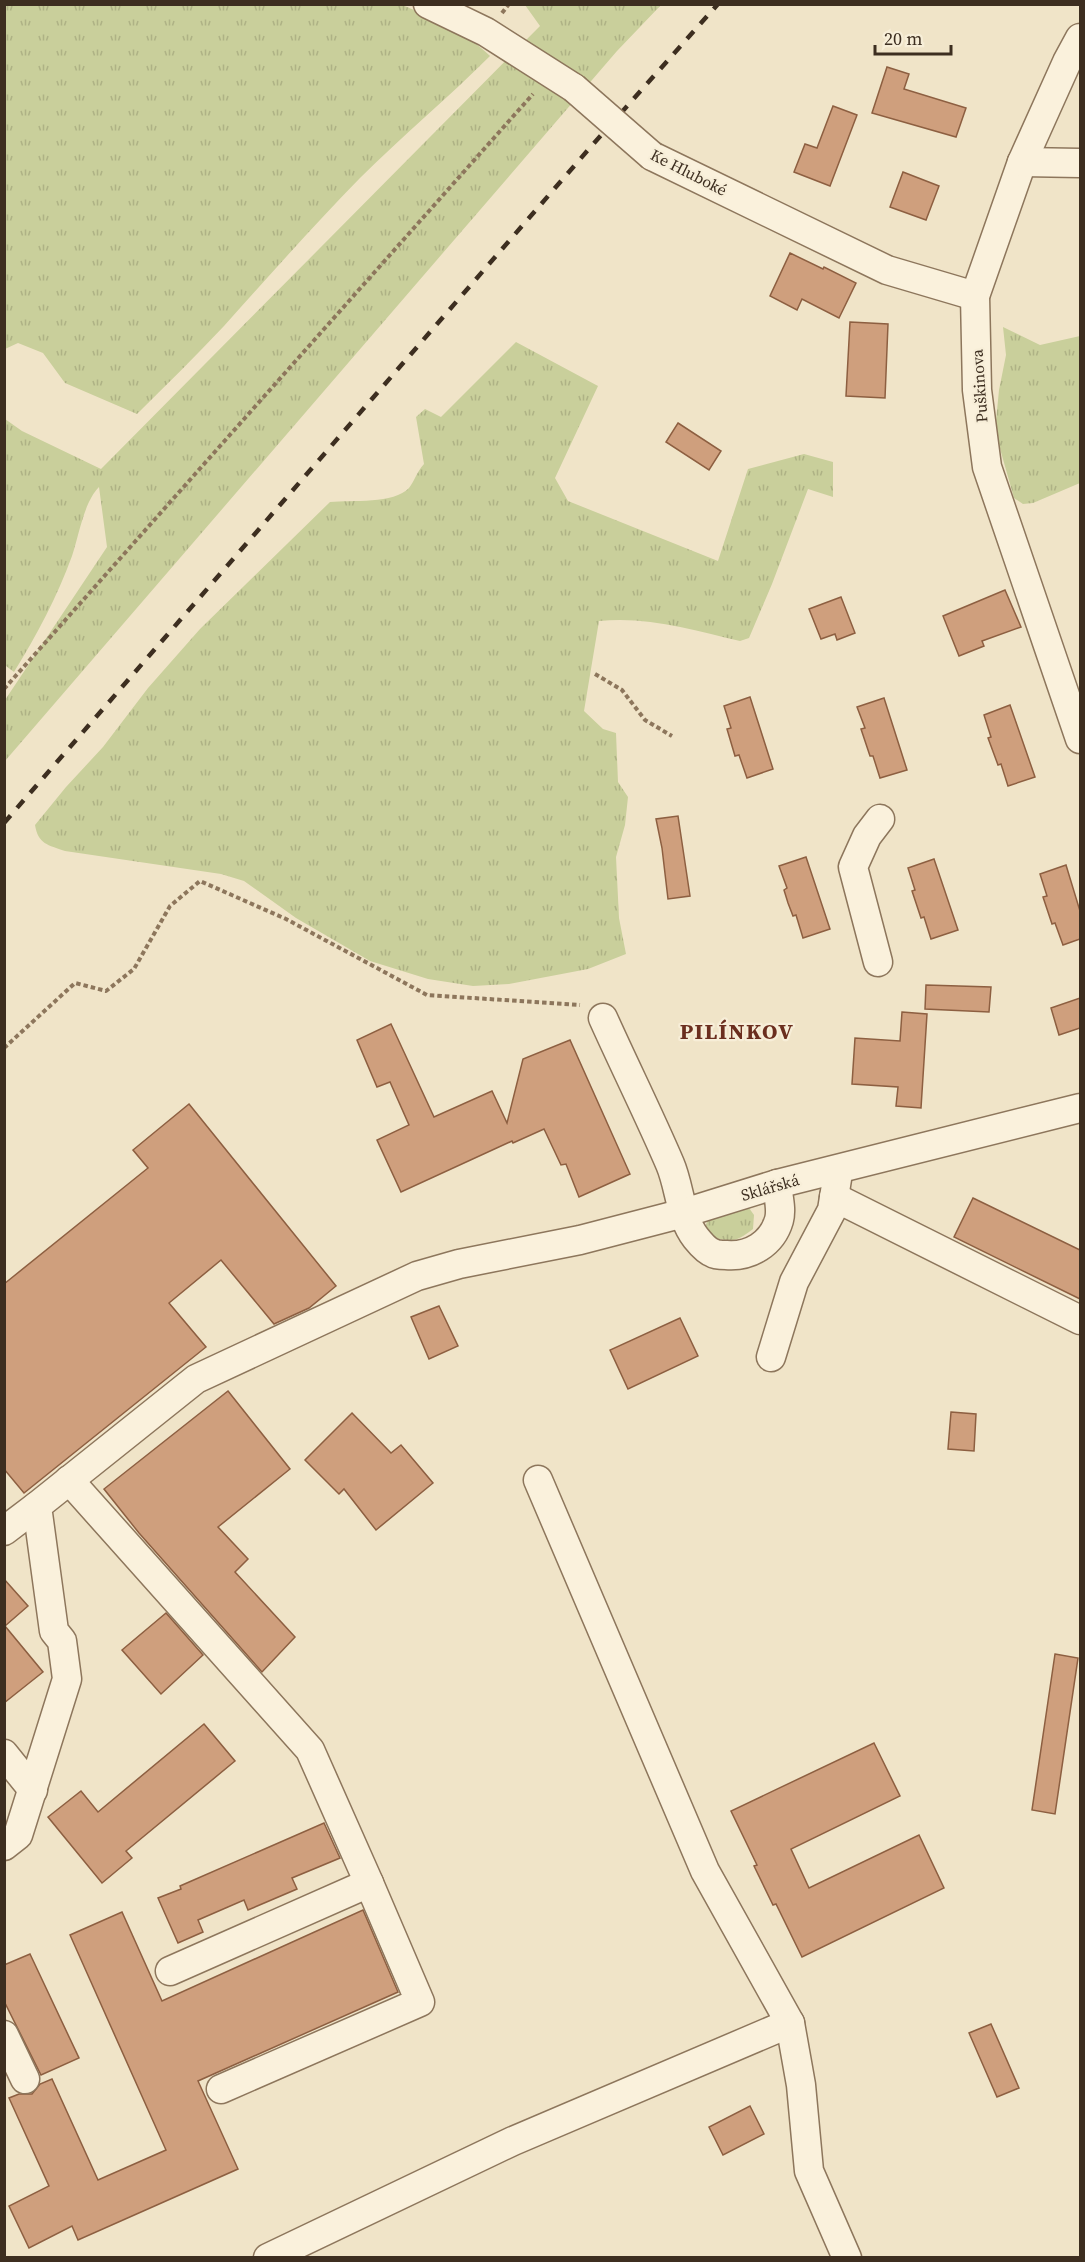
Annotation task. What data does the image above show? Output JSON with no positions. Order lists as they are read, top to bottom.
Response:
{
  "streets": {
    "street": ["Ke Hluboké", "Puškinova", "Sklářská"]
  },
  "crossings": [
    ["Ke Hluboké", "Puškinova"]
  ],
  "districts": ["PILÍNKOV"],
  "scale_bar": "20 m"
}
